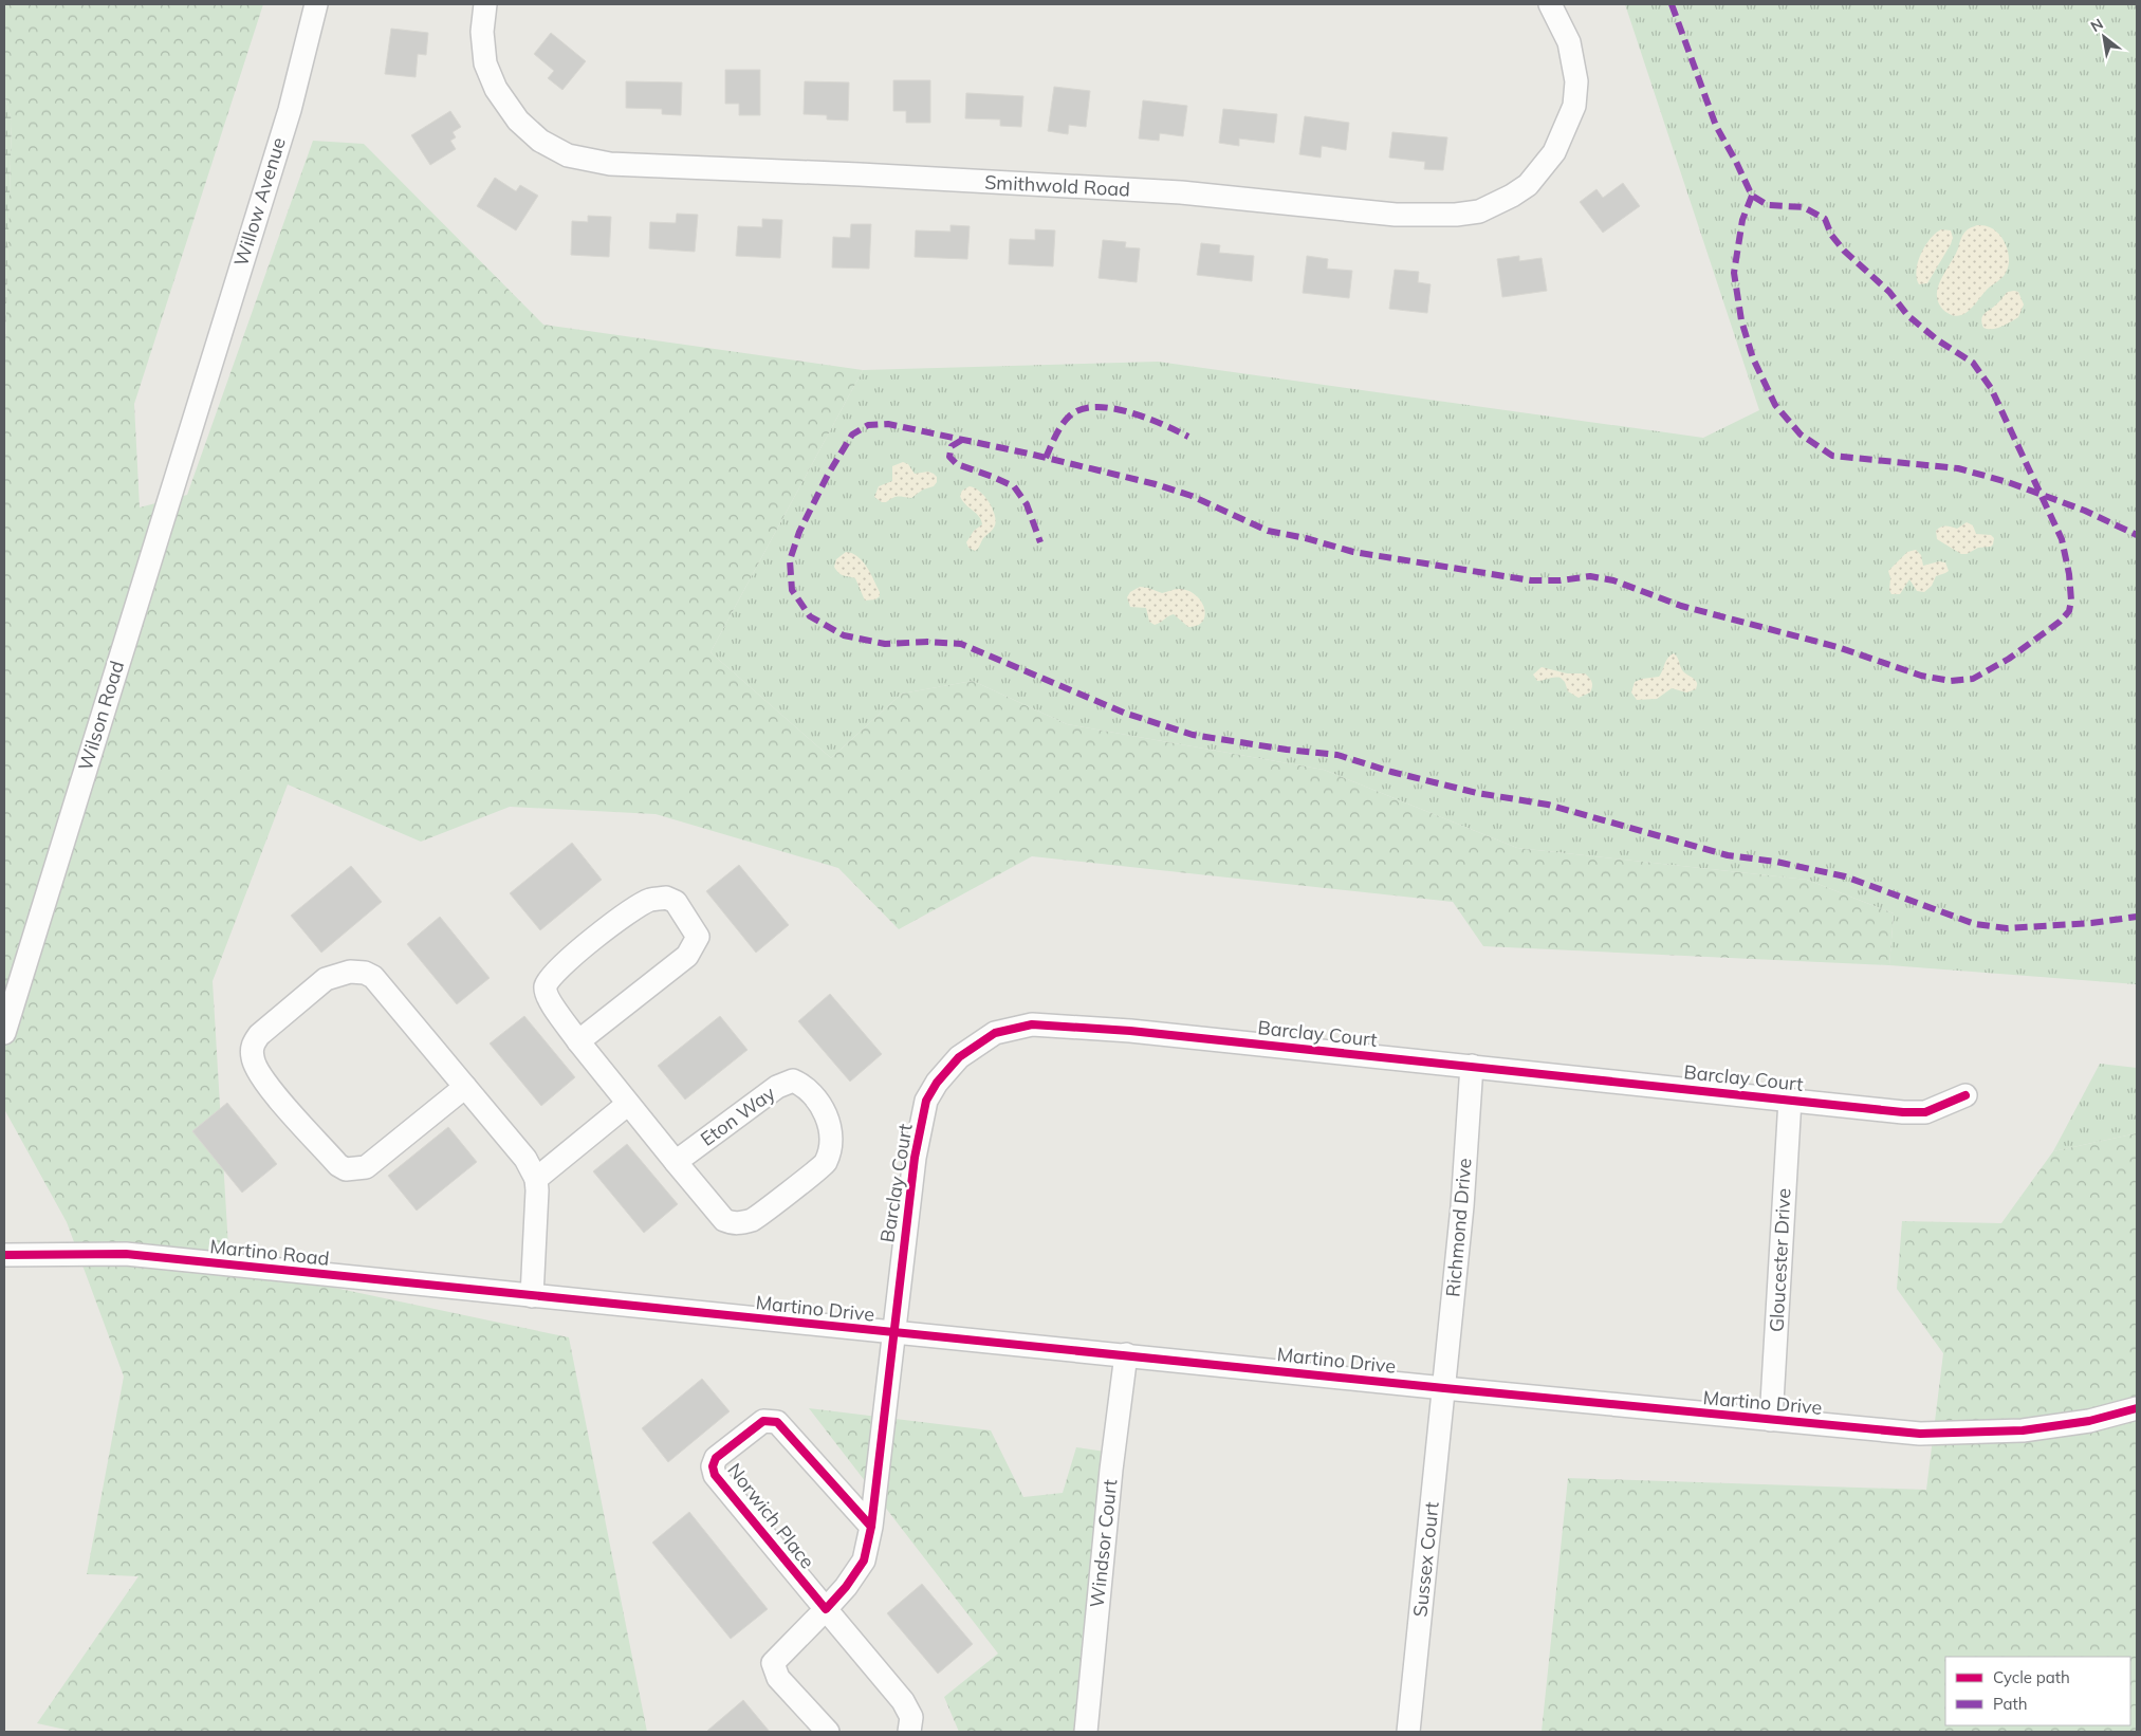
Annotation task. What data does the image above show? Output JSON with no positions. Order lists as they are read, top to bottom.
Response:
{
  "streets": {
    "street": [
      "Smithwold Road",
      "Willow Avenue",
      "Wilson Road",
      "Barclay Court",
      "Eton Way",
      "Richmond Drive",
      "Martino Road",
      "Gloucester Drive",
      "Martino Drive",
      "Norwich Place",
      "Windsor Court",
      "Sussex Court"
    ]
  },
  "crossings": [
    ["Willow Avenue", "Wilson Road"],
    ["Barclay Court", "Richmond Drive"],
    ["Barclay Court", "Gloucester Drive"],
    ["Barclay Court", "Martino Drive"],
    ["Richmond Drive", "Martino Drive"],
    ["Richmond Drive", "Sussex Court"],
    ["Martino Road", "Martino Drive"],
    ["Gloucester Drive", "Martino Drive"],
    ["Martino Drive", "Windsor Court"],
    ["Martino Drive", "Sussex Court"]
  ],
  "legend": ["Cycle path", "Path"],
  "north": "top left"
}
